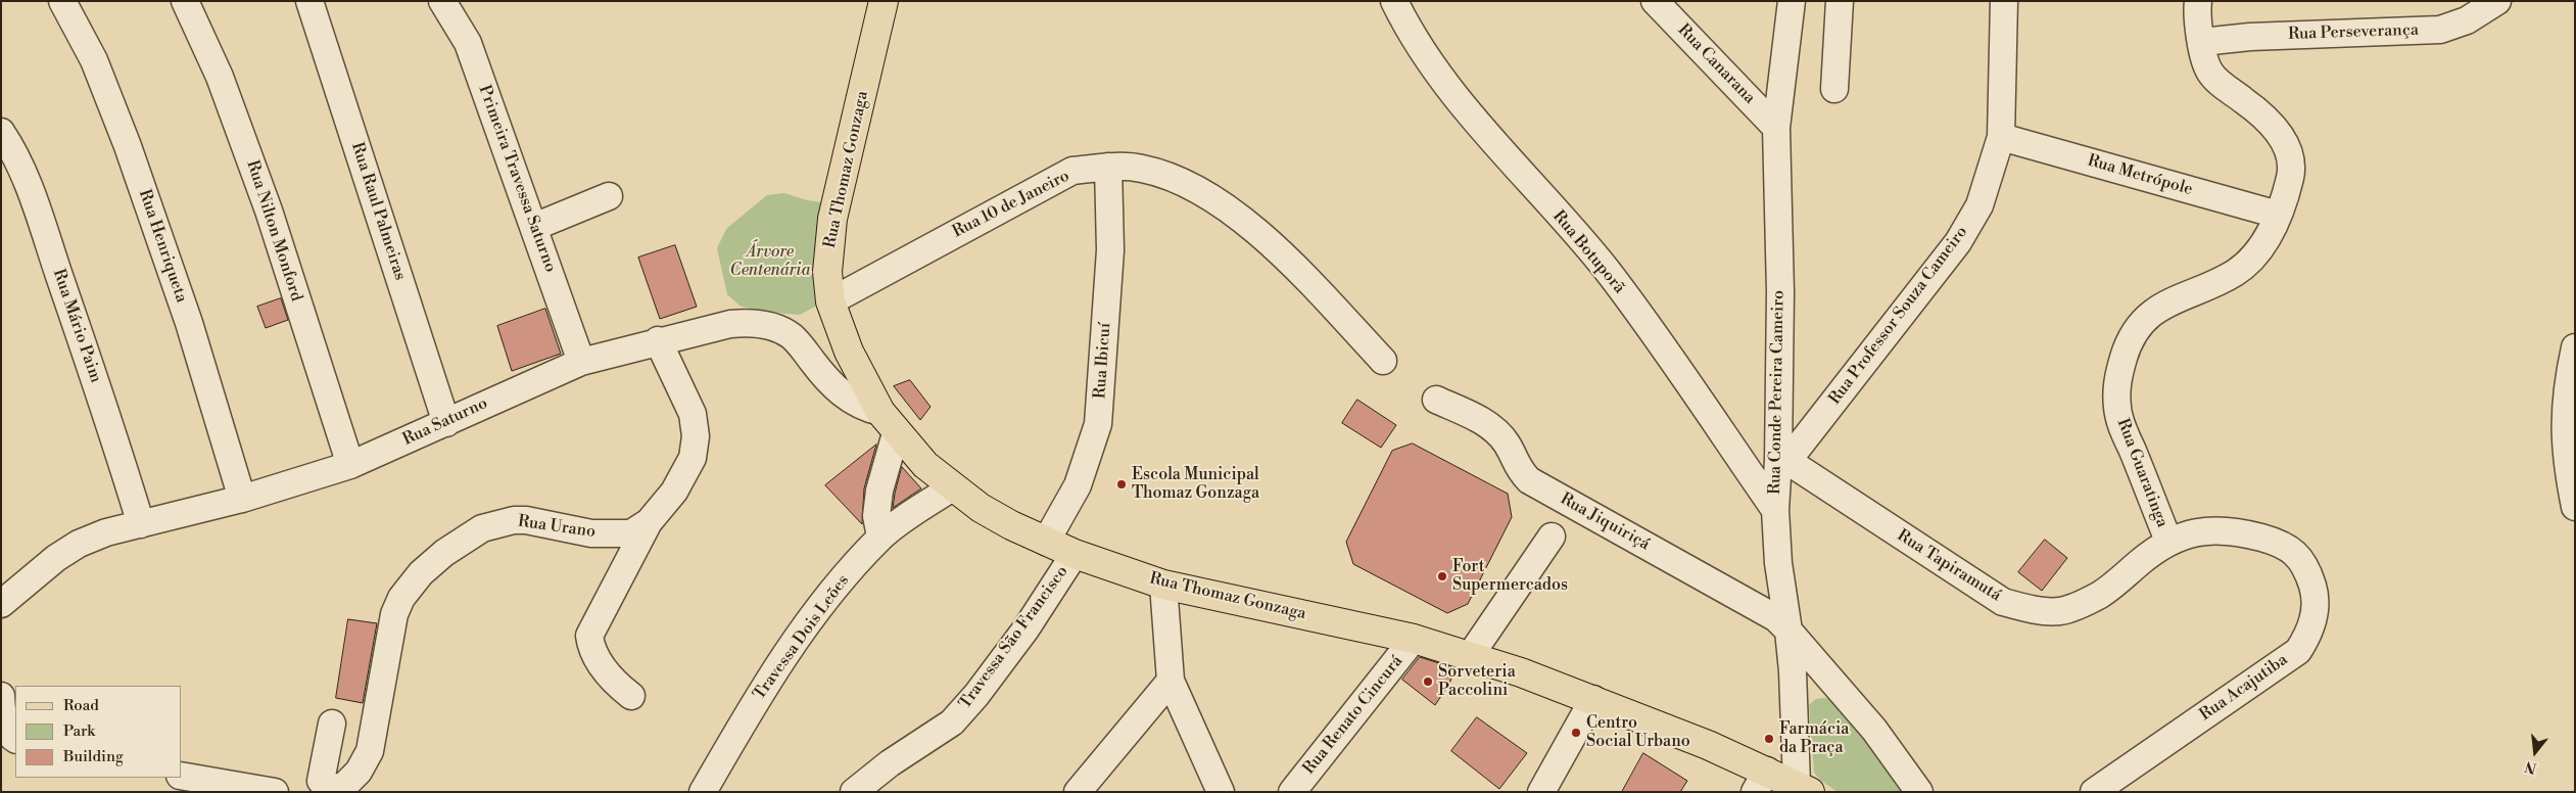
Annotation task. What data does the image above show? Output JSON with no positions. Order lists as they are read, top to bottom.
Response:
{
  "streets": {
    "main road": ["Rua Thomaz Gonzaga"],
    "street": [
      "Rua Perseverança",
      "Rua Canarana",
      "Rua Metrópole",
      "Primeira Travessa Saturno",
      "Rua 10 de Janeiro",
      "Rua Raul Palmeiras",
      "Rua Nilton Monford",
      "Rua Henriqueta",
      "Rua Botuporã",
      "Rua Professor Souza Cameiro",
      "Rua Mário Paim",
      "Rua Ibicuí",
      "Rua Conde Pereira Cameiro",
      "Rua Saturno",
      "Rua Guaratinga",
      "Rua Jiquiriçá",
      "Rua Urano",
      "Rua Tapiramutá",
      "Travessa Dois Leões",
      "Travessa São Francisco",
      "Rua Acajutiba",
      "Rua Renato Cincurá"
    ]
  },
  "crossings": [
    ["Rua Perseverança", "Rua Guaratinga"],
    ["Rua Canarana", "Rua Conde Pereira Cameiro"],
    ["Rua Thomaz Gonzaga", "Rua 10 de Janeiro"],
    ["Rua Thomaz Gonzaga", "Rua Ibicuí"],
    ["Rua Thomaz Gonzaga", "Rua Conde Pereira Cameiro"],
    ["Rua Thomaz Gonzaga", "Rua Saturno"],
    ["Rua Thomaz Gonzaga", "Travessa Dois Leões"],
    ["Rua Thomaz Gonzaga", "Travessa São Francisco"],
    ["Rua Thomaz Gonzaga", "Rua Renato Cincurá"],
    ["Rua Metrópole", "Rua Professor Souza Cameiro"],
    ["Rua Metrópole", "Rua Guaratinga"],
    ["Primeira Travessa Saturno", "Rua Saturno"],
    ["Rua 10 de Janeiro", "Rua Ibicuí"],
    ["Rua Raul Palmeiras", "Rua Saturno"],
    ["Rua Nilton Monford", "Rua Saturno"],
    ["Rua Henriqueta", "Rua Saturno"],
    ["Rua Botuporã", "Rua Conde Pereira Cameiro"],
    ["Rua Professor Souza Cameiro", "Rua Conde Pereira Cameiro"],
    ["Rua Professor Souza Cameiro", "Rua Tapiramutá"],
    ["Rua Mário Paim", "Rua Saturno"],
    ["Rua Conde Pereira Cameiro", "Rua Jiquiriçá"],
    ["Rua Conde Pereira Cameiro", "Rua Tapiramutá"],
    ["Rua Saturno", "Rua Urano"],
    ["Rua Guaratinga", "Rua Tapiramutá"],
    ["Rua Guaratinga", "Rua Acajutiba"],
    ["Rua Tapiramutá", "Rua Acajutiba"]
  ],
  "parks": ["Árvore Centenária"],
  "places": [
    "Escola Municipal Thomaz Gonzaga",
    "Fort Supermercados",
    "Sorveteria Paccolini",
    "Centro Social Urbano",
    "Farmácia da Praça"
  ],
  "legend": ["Road", "Park", "Building"],
  "north": "bottom"
}
